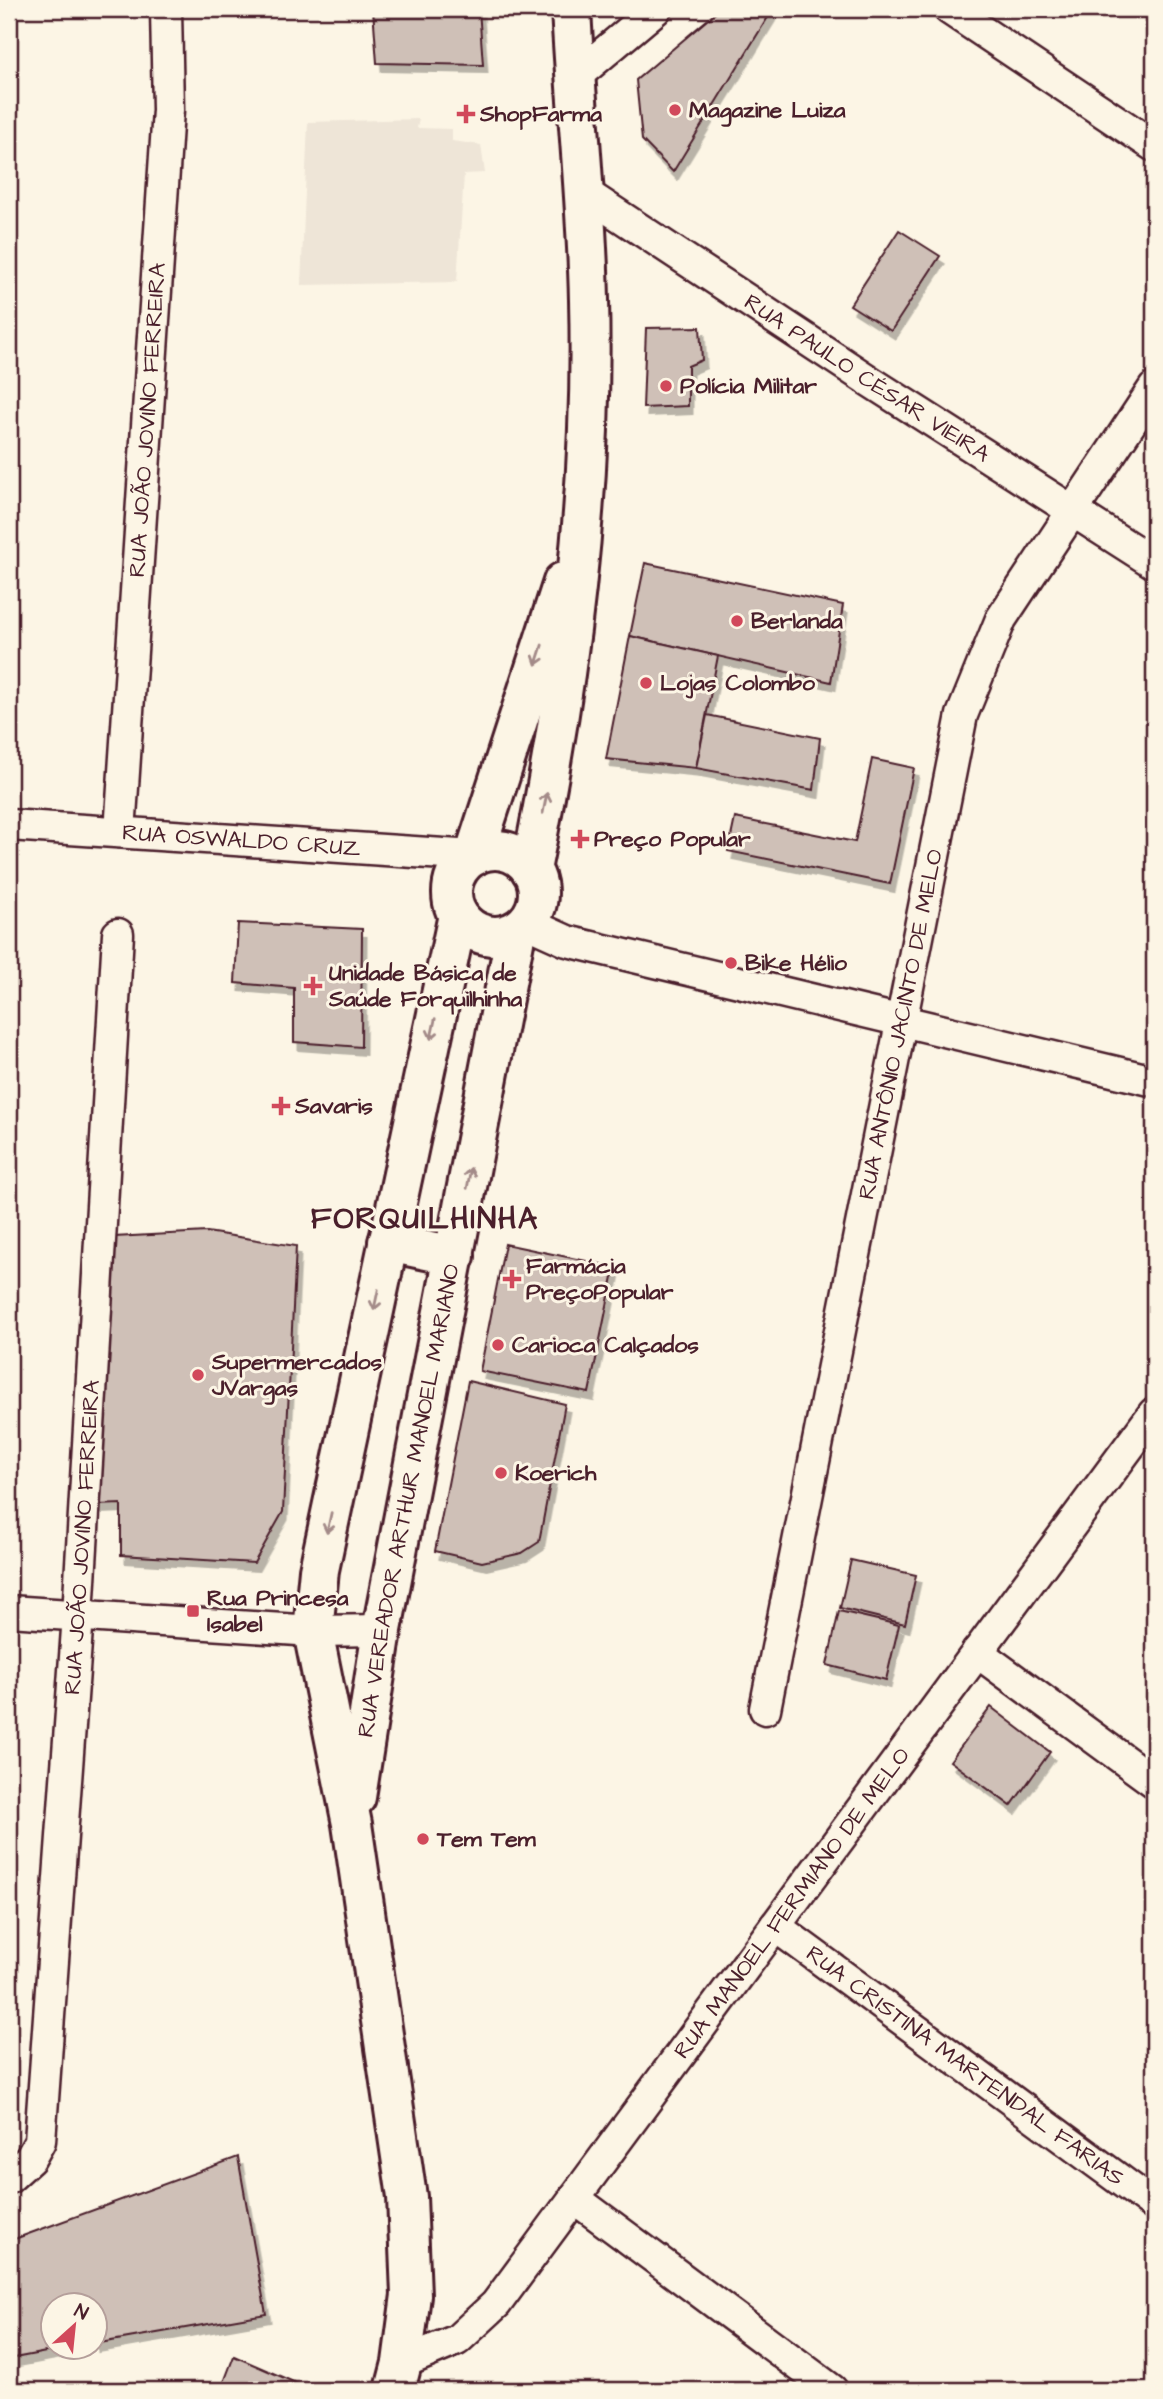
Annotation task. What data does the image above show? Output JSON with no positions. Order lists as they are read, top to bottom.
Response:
{
  "streets": {
    "main road": ["RUA VEREADOR ARTHUR MANOEL MARIANO"],
    "street": [
      "RUA PAULO CÉSAR VIEIRA",
      "RUA JOÃO JOVINO FERREIRA",
      "RUA OSWALDO CRUZ",
      "RUA ANTÔNIO JACINTO DE MELO",
      "RUA MANOEL FERMIANO DE MELO",
      "RUA CRISTINA MARTENDAL FARIAS"
    ]
  },
  "crossings": [
    ["RUA PAULO CÉSAR VIEIRA", "RUA ANTÔNIO JACINTO DE MELO"],
    ["RUA JOÃO JOVINO FERREIRA", "RUA OSWALDO CRUZ"],
    ["RUA OSWALDO CRUZ", "RUA VEREADOR ARTHUR MANOEL MARIANO"],
    ["RUA VEREADOR ARTHUR MANOEL MARIANO", "RUA MANOEL FERMIANO DE MELO"],
    ["RUA MANOEL FERMIANO DE MELO", "RUA CRISTINA MARTENDAL FARIAS"]
  ],
  "districts": ["FORQUILHINHA"],
  "places": {
    "other": [
      "Magazine Luiza",
      "Polícia Militar",
      "Berlanda",
      "Lojas Colombo",
      "Bike Hélio",
      "Carioca Calçados",
      "Supermercados JVargas",
      "Koerich",
      "Tem Tem"
    ],
    "health": [
      "ShopFarma",
      "Preço Popular",
      "Unidade Básica de Saúde Forquilhinha",
      "Savaris",
      "Farmácia PreçoPopular"
    ],
    "transit": ["Rua Princesa Isabel"]
  },
  "north": "top right"
}
